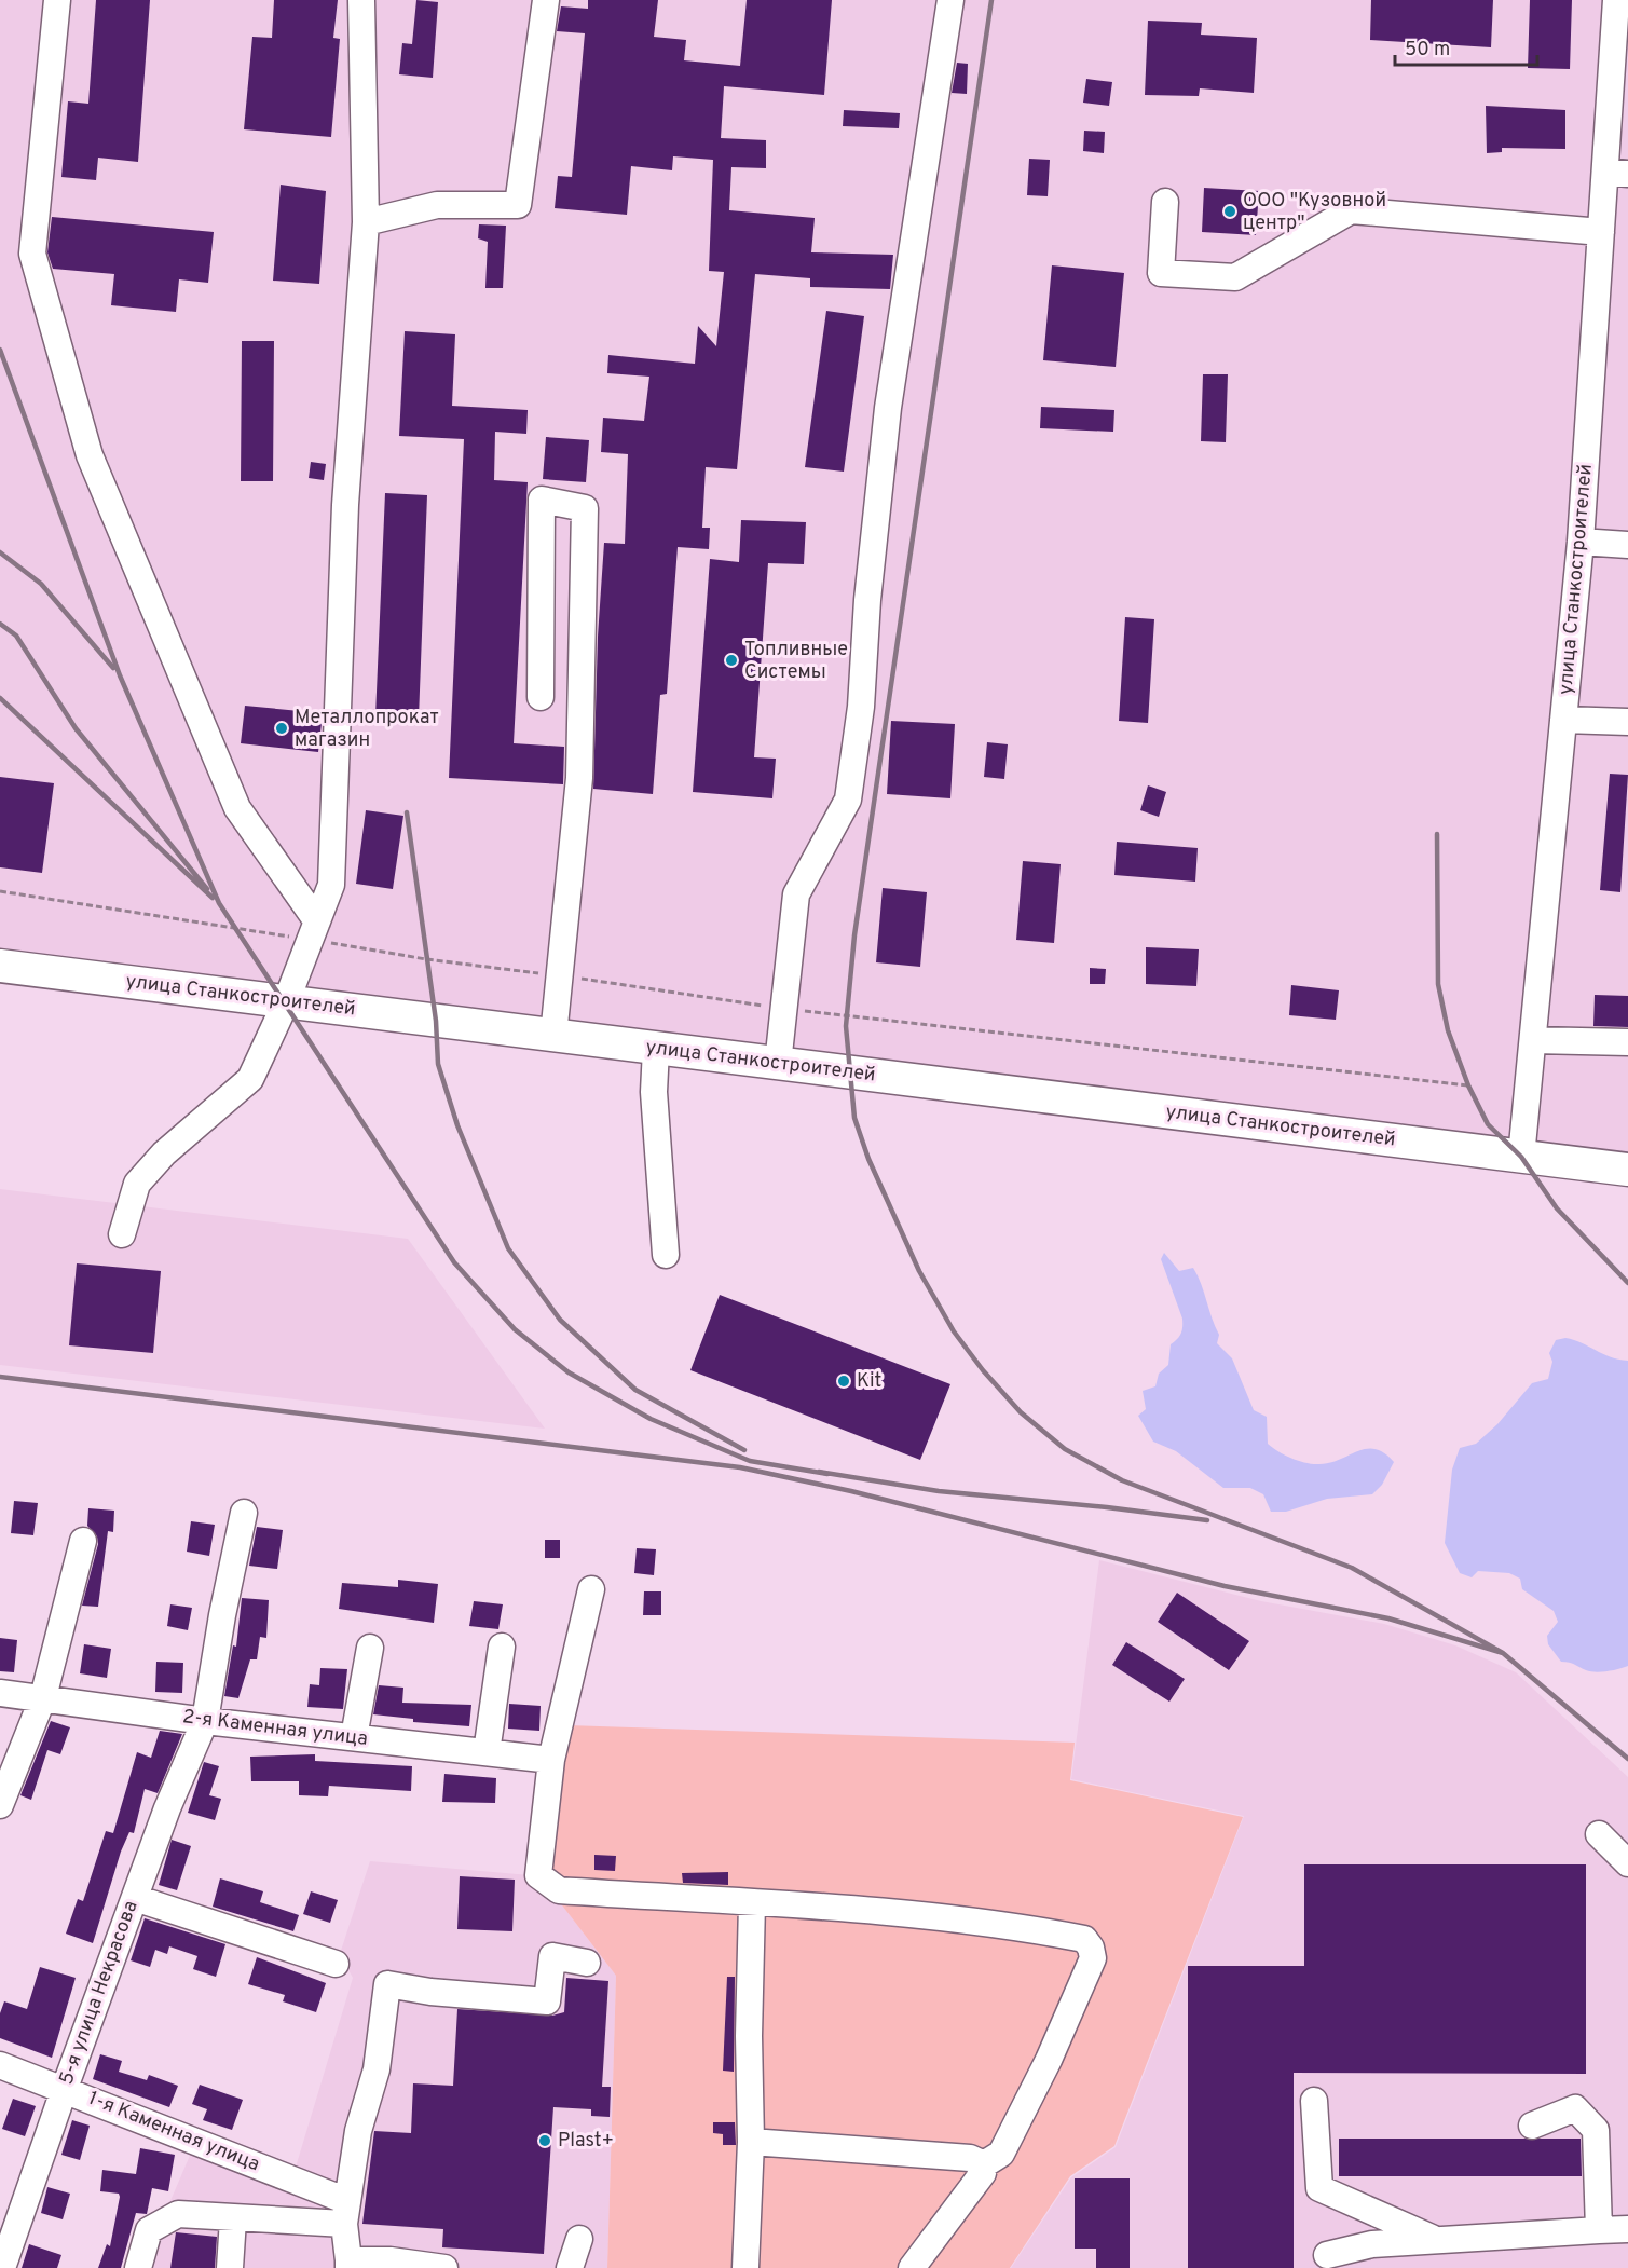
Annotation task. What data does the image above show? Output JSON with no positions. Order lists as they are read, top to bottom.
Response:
{
  "streets": {
    "main road": ["улица Станкостроителей"],
    "street": ["2-я Каменная улица", "5-я улица Некрасова", "1-я Каменная улица"]
  },
  "crossings": [
    ["2-я Каменная улица", "5-я улица Некрасова"],
    ["5-я улица Некрасова", "1-я Каменная улица"]
  ],
  "places": [
    "ООО \"Кузовной центр\"",
    "Топливные Системы",
    "Металлопрокат магазин",
    "Kit",
    "Plast+"
  ],
  "scale_bar": "50 m"
}
